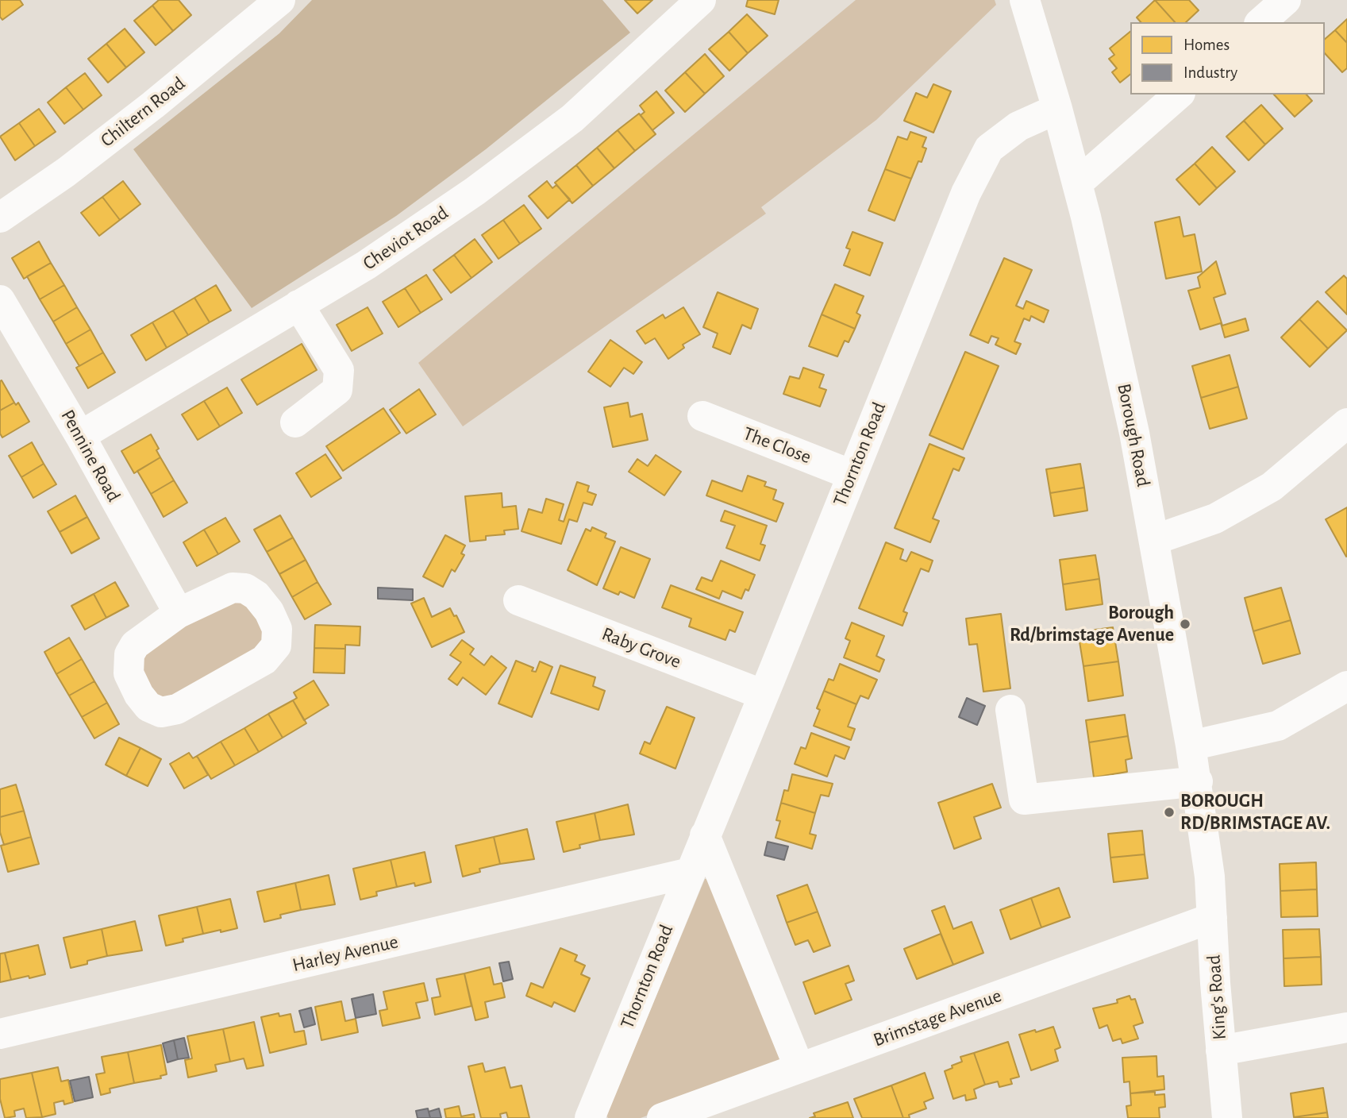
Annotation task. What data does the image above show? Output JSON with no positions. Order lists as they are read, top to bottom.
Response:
{
  "streets": {
    "street": [
      "Chiltern Road",
      "Cheviot Road",
      "Borough Road",
      "The Close",
      "Thornton Road",
      "Pennine Road",
      "Raby Grove",
      "Harley Avenue",
      "King's Road",
      "Brimstage Avenue"
    ]
  },
  "crossings": [
    ["Cheviot Road", "Pennine Road"],
    ["Borough Road", "Thornton Road"],
    ["Borough Road", "King's Road"],
    ["The Close", "Thornton Road"],
    ["Thornton Road", "Raby Grove"],
    ["Thornton Road", "Harley Avenue"],
    ["King's Road", "Brimstage Avenue"]
  ],
  "places": ["Borough Rd/brimstage Avenue", "BOROUGH RD/BRIMSTAGE AV."],
  "legend": ["Homes", "Industry"]
}
